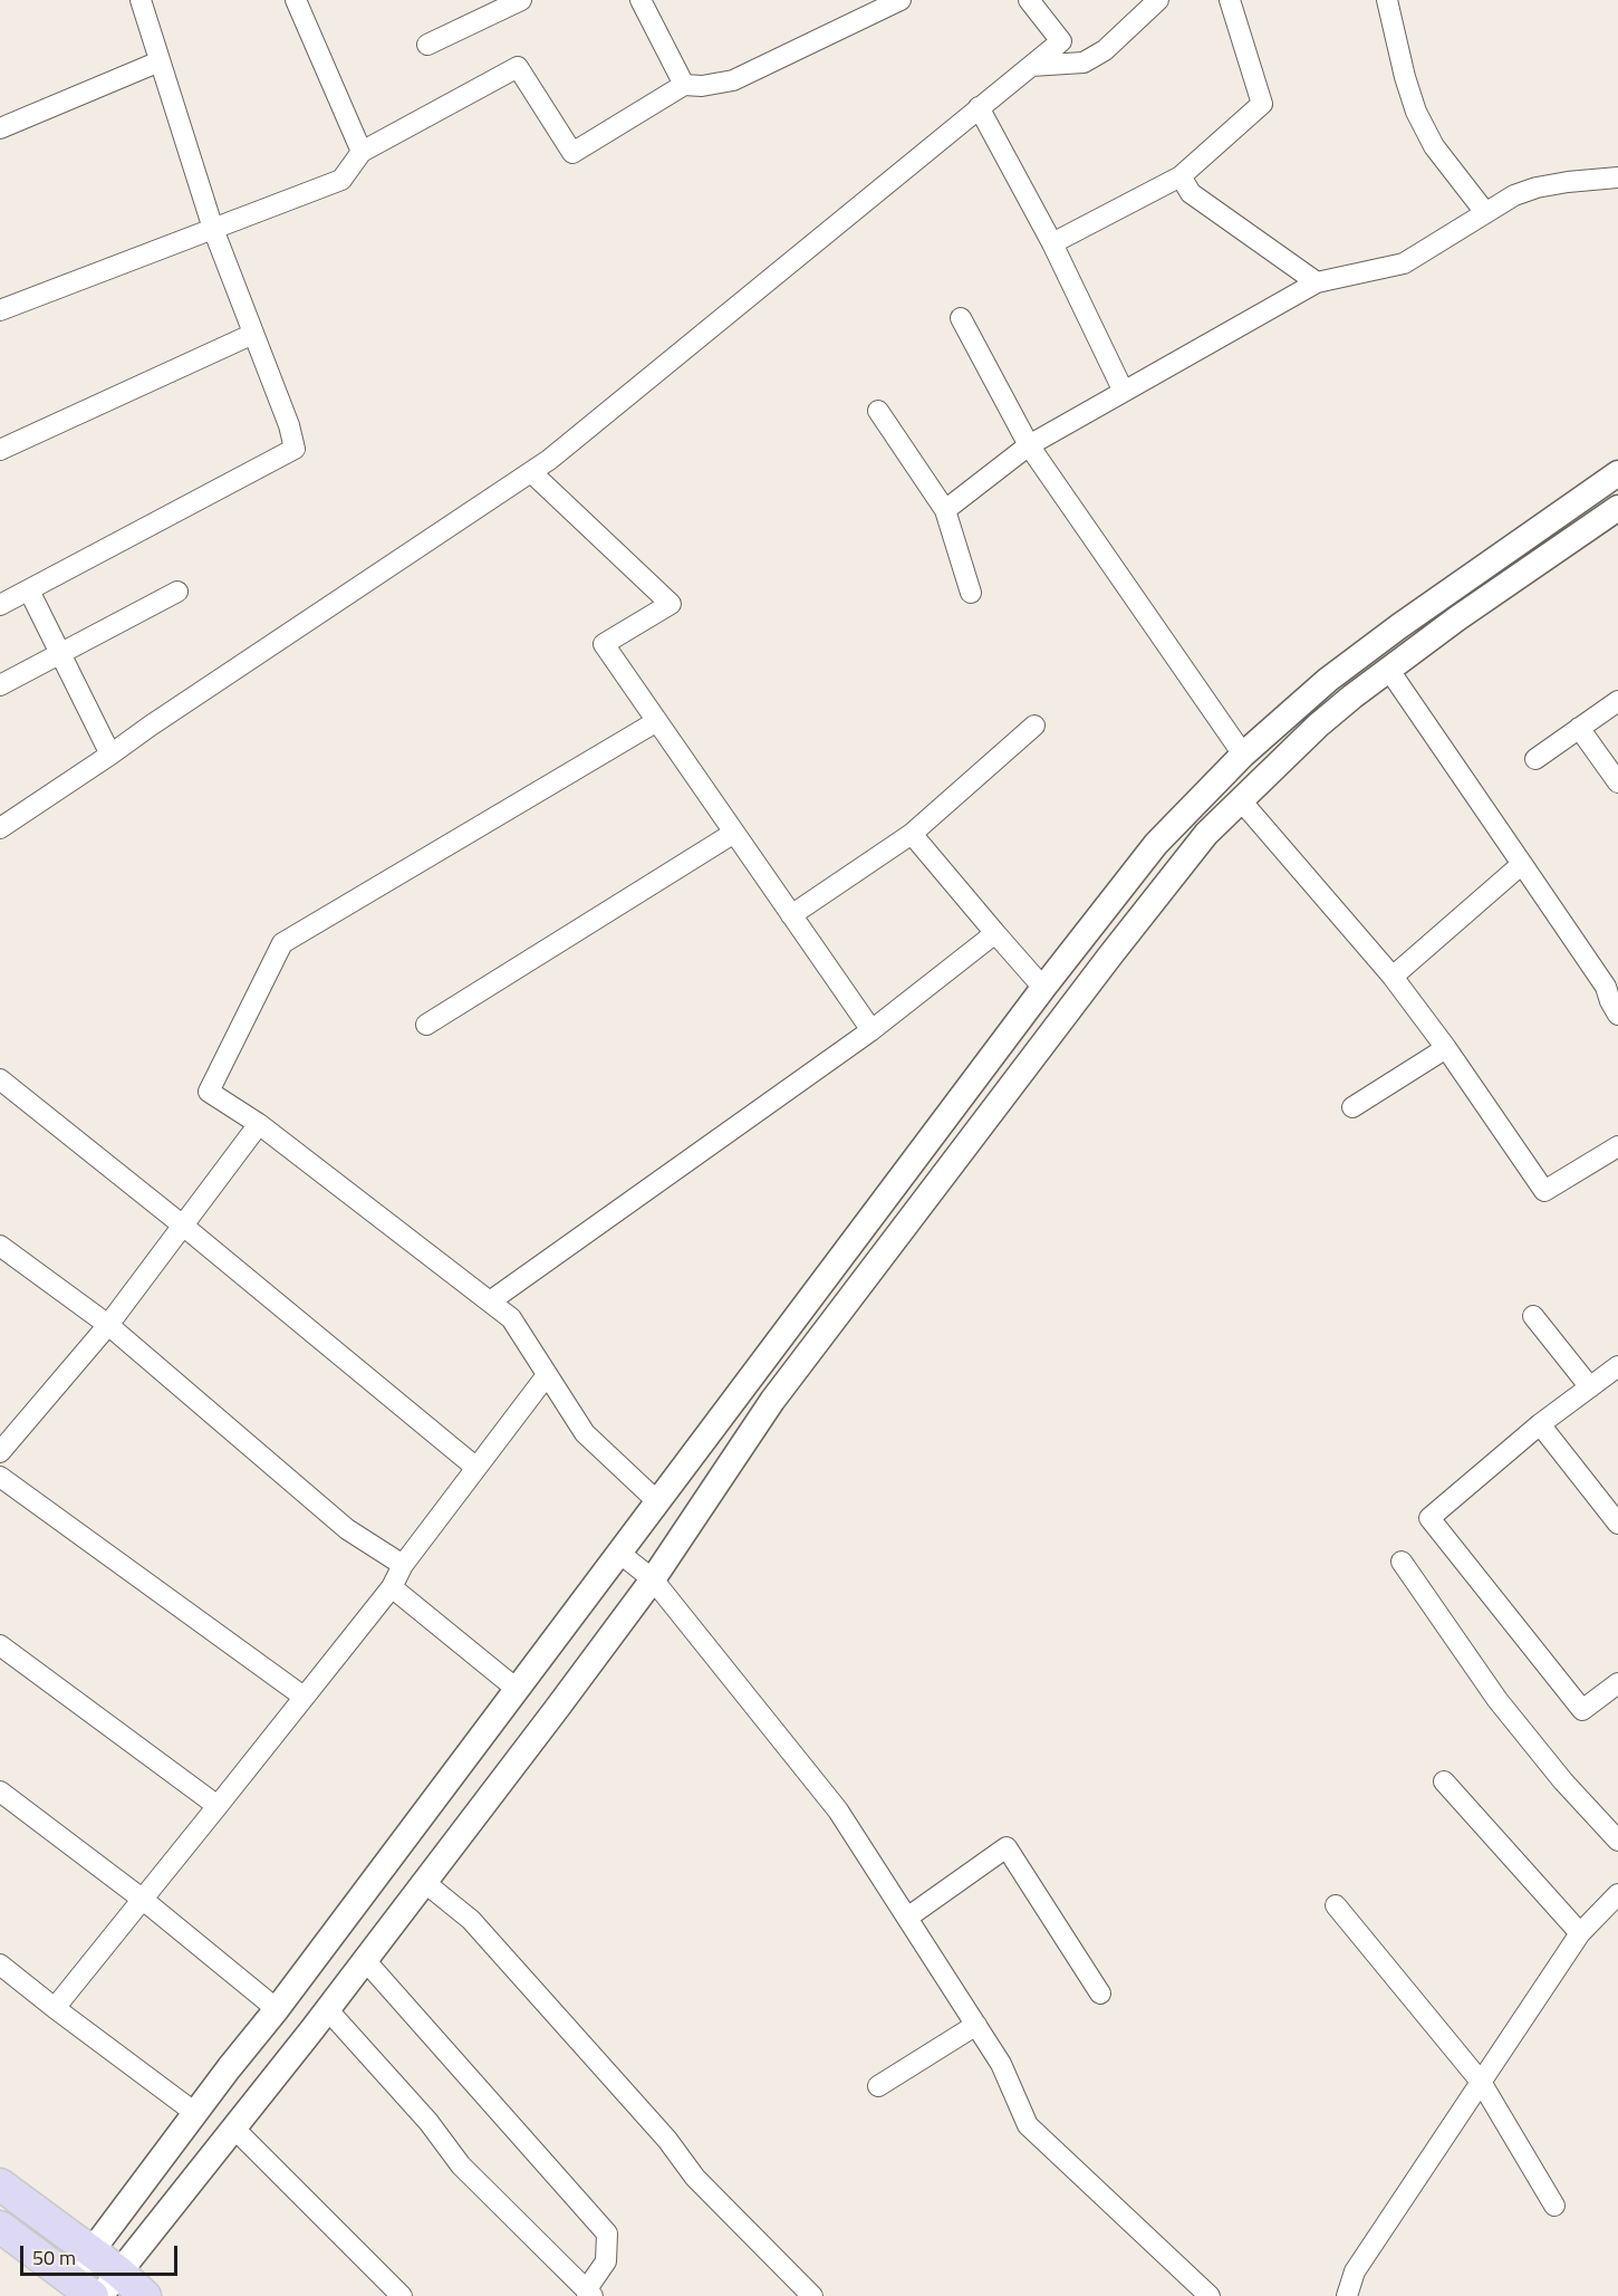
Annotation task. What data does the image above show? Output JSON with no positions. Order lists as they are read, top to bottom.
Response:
{
  "scale_bar": "50 m"
}
